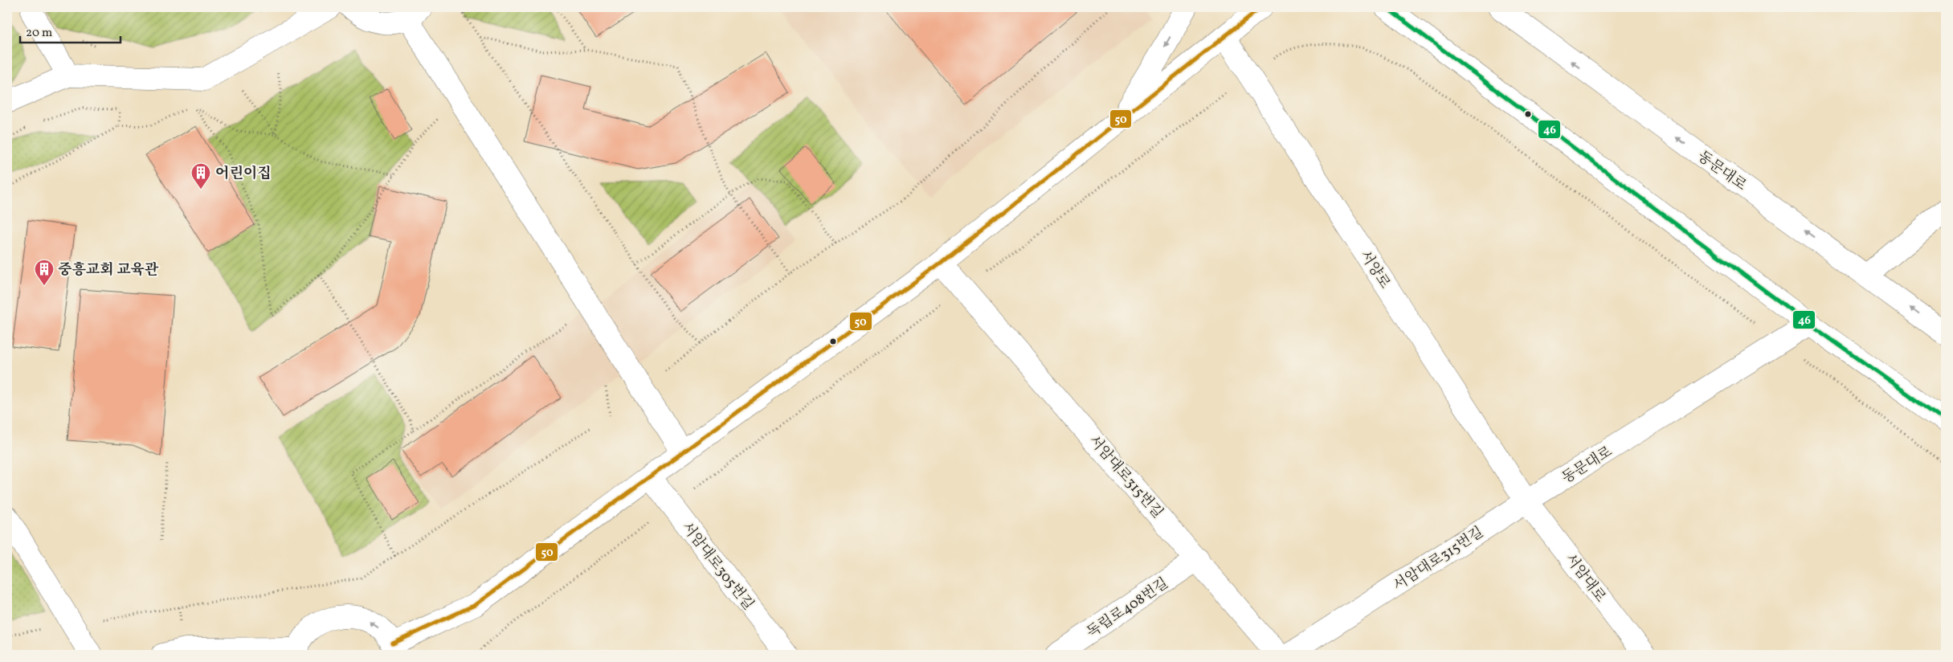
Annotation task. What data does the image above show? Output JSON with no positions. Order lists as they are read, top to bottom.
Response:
{
  "streets": {
    "street": [
      "동문대로",
      "서양로",
      "서암대로315번길",
      "서암대로305번길",
      "서암대로",
      "독립로408번길"
    ]
  },
  "crossings": [
    ["동문대로", "서양로"],
    ["동문대로", "서암대로315번길"],
    ["동문대로", "서암대로"],
    ["서양로", "서암대로315번길"],
    ["서양로", "서암대로"],
    ["서암대로315번길", "서암대로"],
    ["서암대로315번길", "독립로408번길"]
  ],
  "places": {
    "building": ["어린이집", "중흥교회 교육관"]
  },
  "lines": ["transit line 46", "transit line 50"],
  "scale_bar": "20 m"
}
